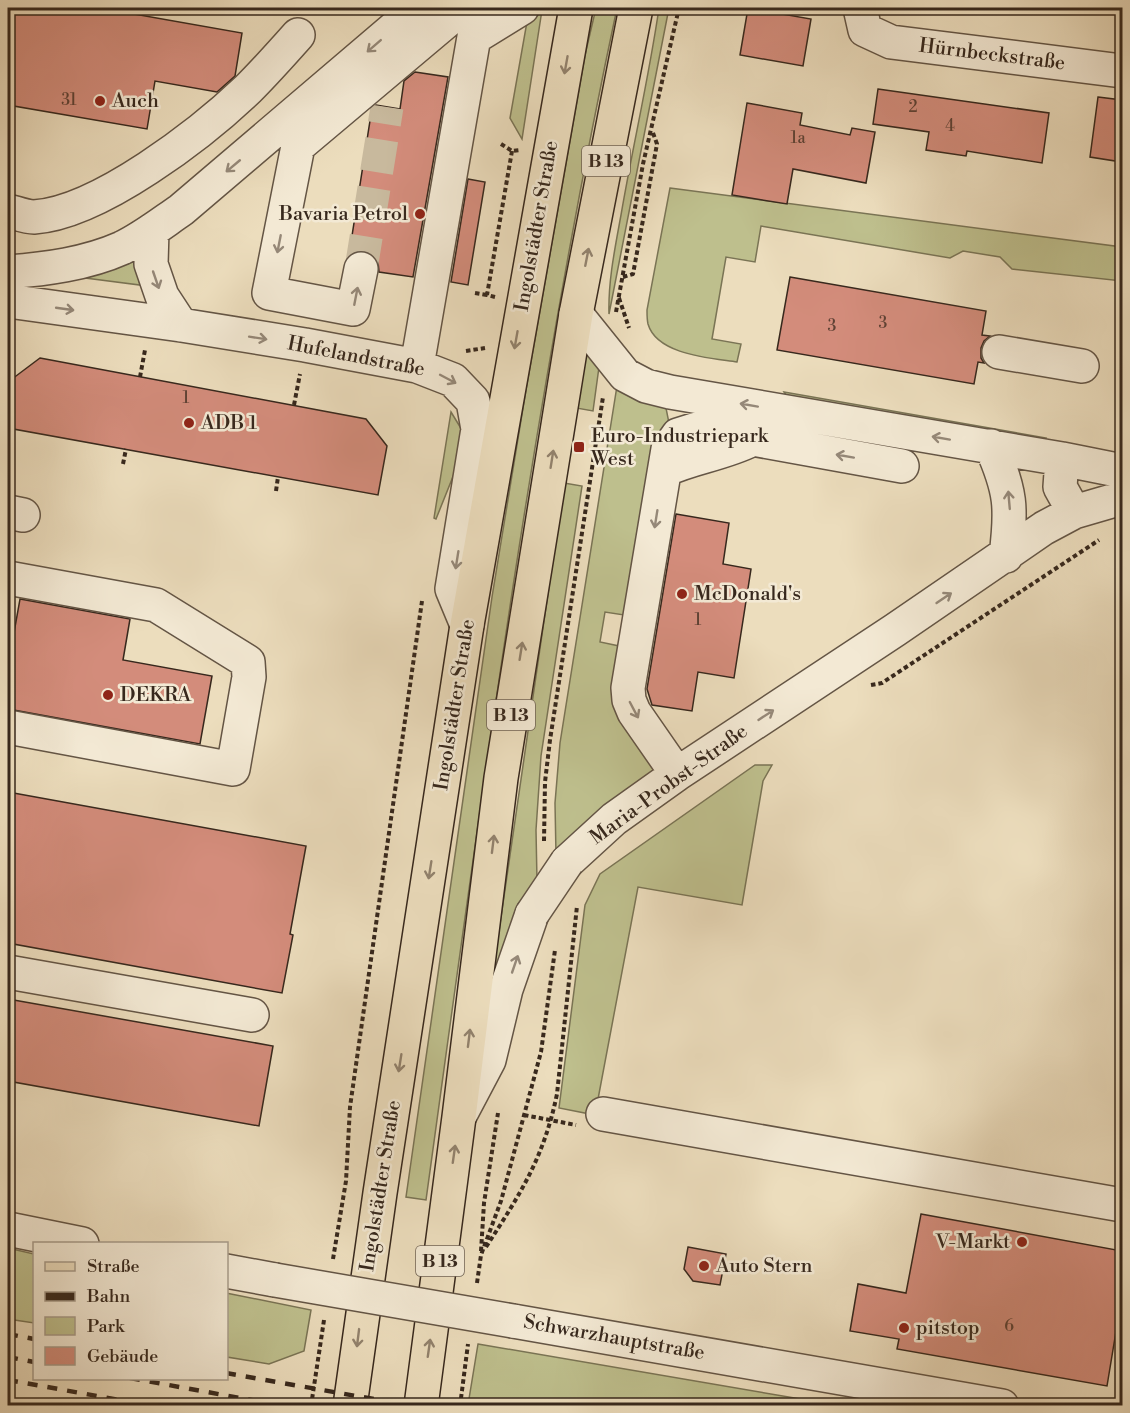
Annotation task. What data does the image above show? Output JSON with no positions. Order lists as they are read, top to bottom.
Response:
{
  "streets": {
    "main road": ["B 13", "Ingolstädter Straße"],
    "street": [
      "Hürnbeckstraße",
      "Hufelandstraße",
      "Maria-Probst-Straße",
      "Schwarzhauptstraße"
    ]
  },
  "crossings": [
    ["B 13", "Maria-Probst-Straße"],
    ["Ingolstädter Straße", "Hufelandstraße"]
  ],
  "one_way": ["Maria-Probst-Straße"],
  "places": {
    "other": [
      "Auch",
      "Bavaria Petrol",
      "ADB 1",
      "McDonald's",
      "DEKRA",
      "V-Markt",
      "Auto Stern",
      "pitstop"
    ],
    "transit": ["Euro-Industriepark West"]
  },
  "house_numbers": [
    "31",
    "2",
    "4",
    "1a",
    "3",
    "3",
    "1",
    "1",
    "6"
  ],
  "legend": [
    "Straße",
    "Bahn",
    "Park",
    "Gebäude"
  ]
}
